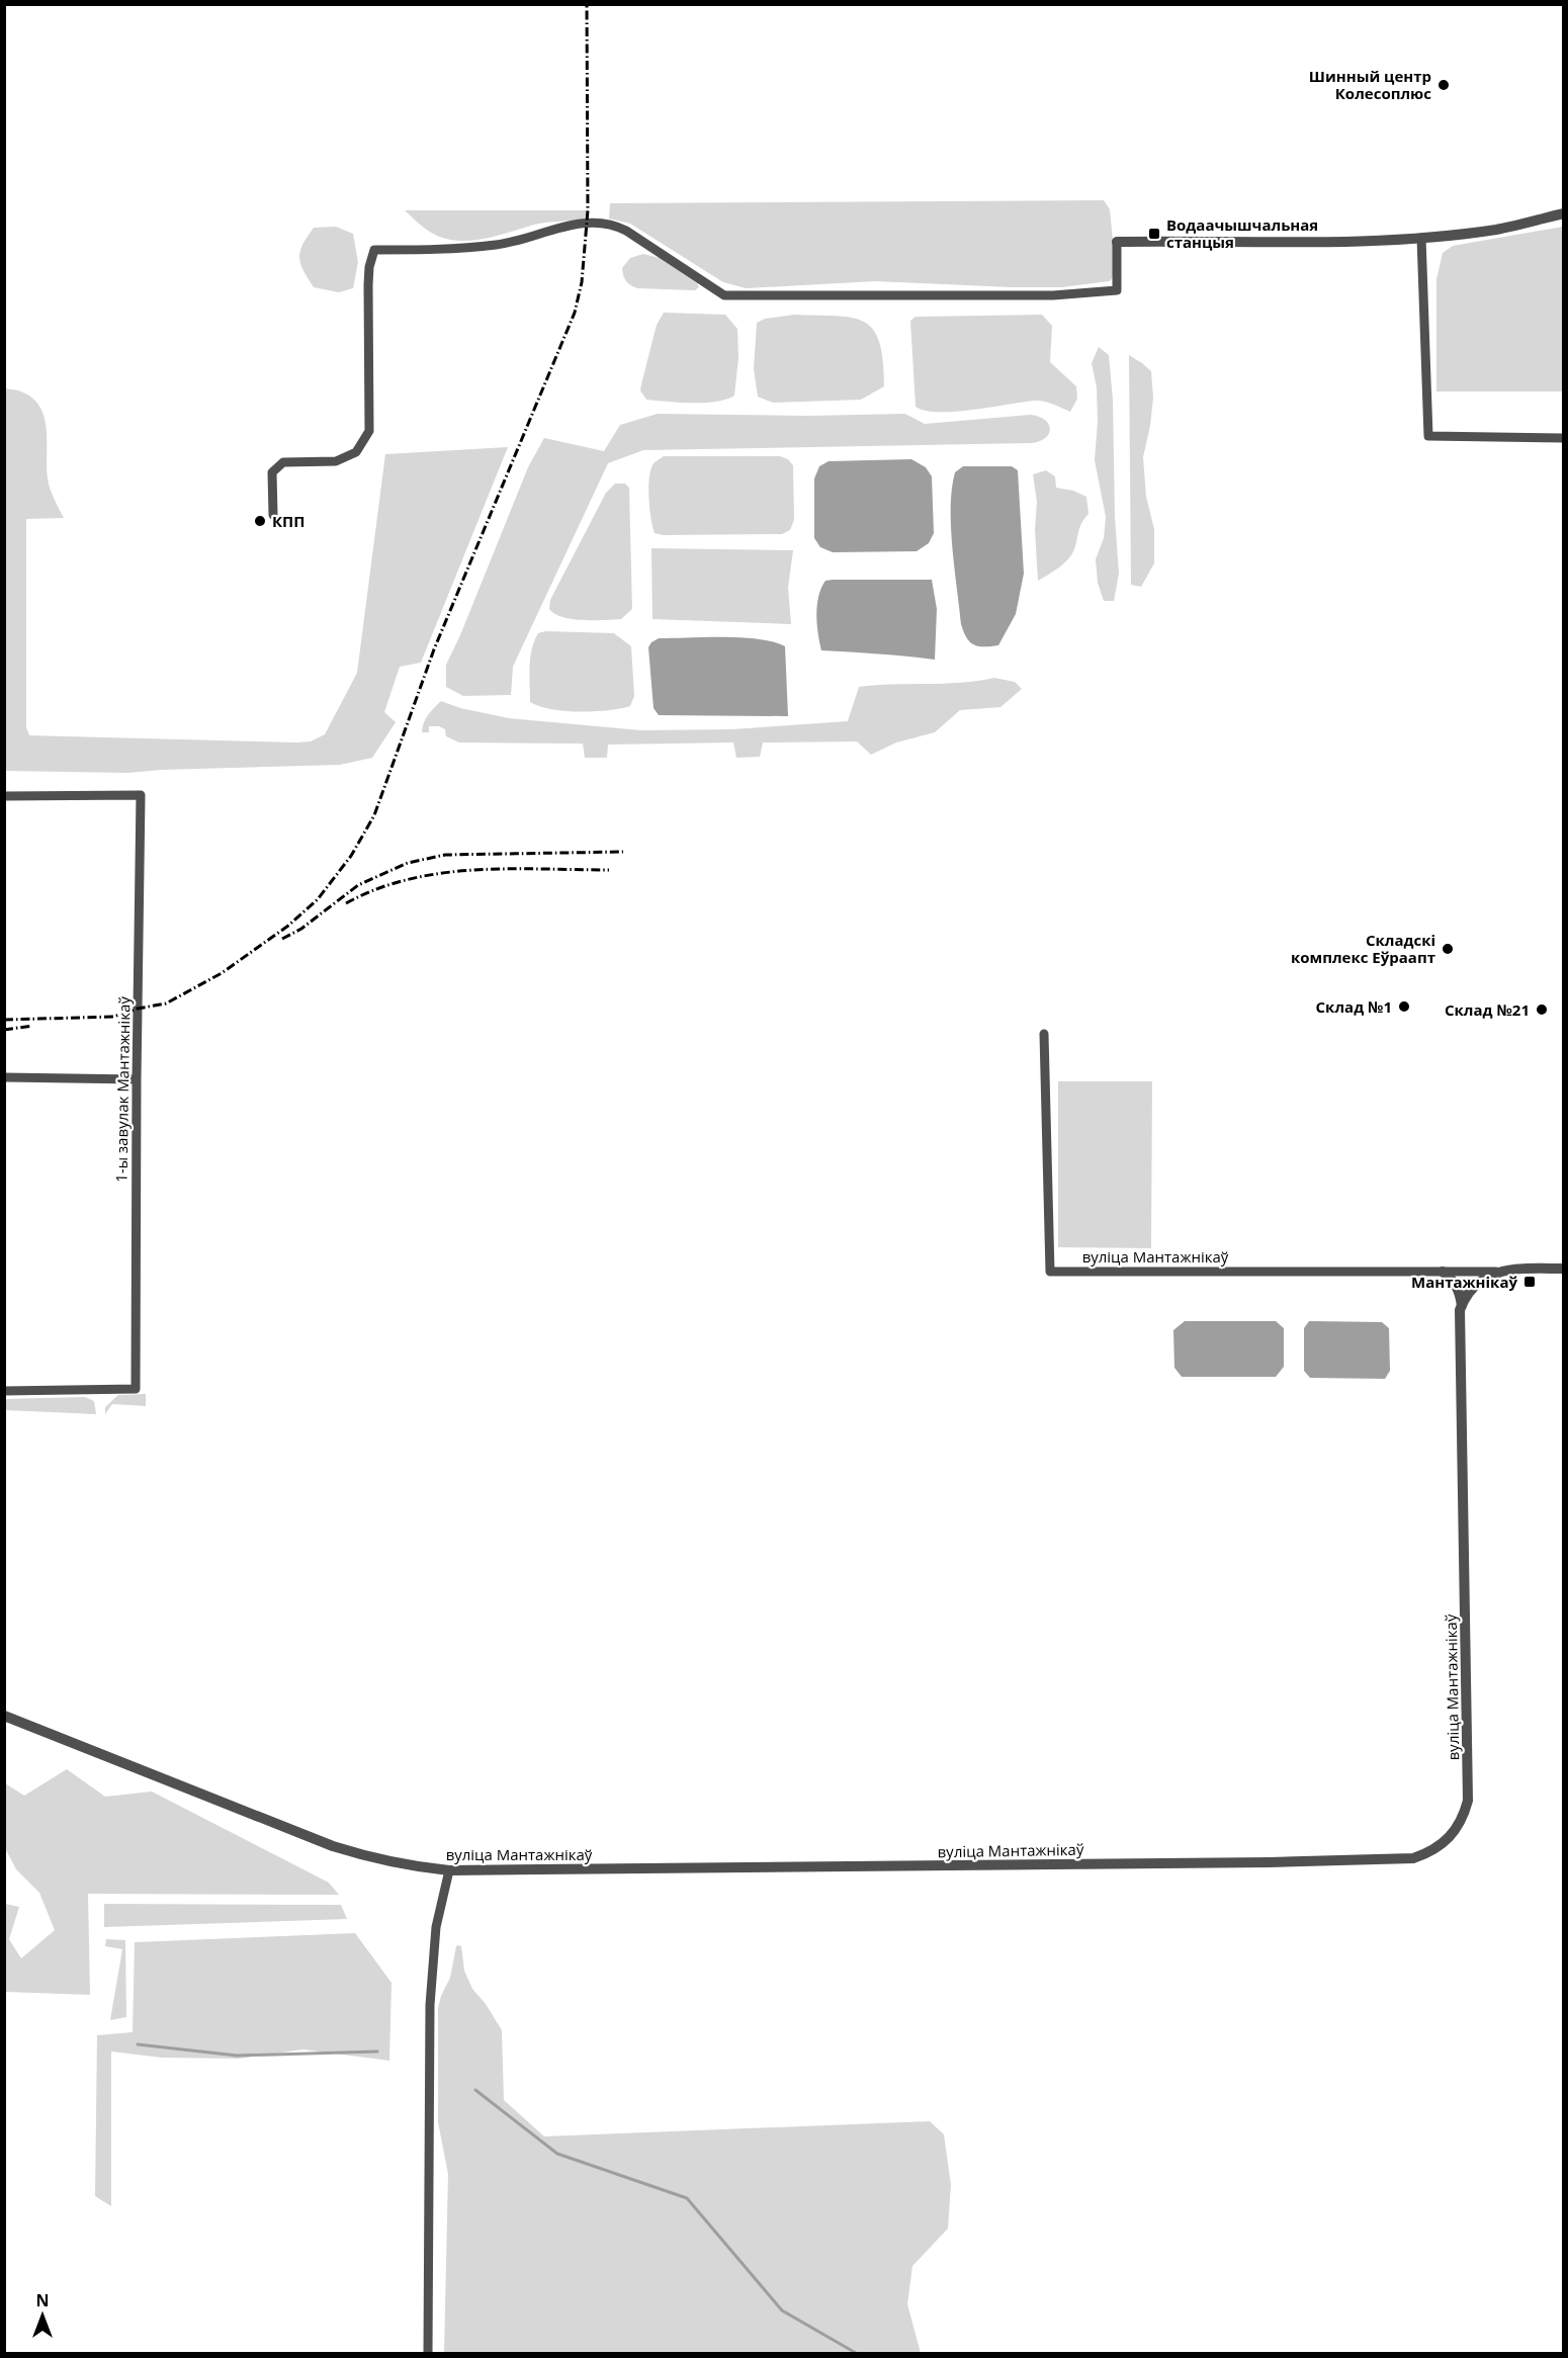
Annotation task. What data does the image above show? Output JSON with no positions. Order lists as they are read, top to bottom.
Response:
{
  "streets": {
    "street": ["1-ы завулак Мантажнікаў", "вуліца Мантажнікаў"]
  },
  "places": {
    "other": [
      "Шинный центр Колесоплюс",
      "КПП",
      "Складскі комплекс Еўраапт",
      "Склад №1",
      "Склад №21"
    ],
    "transit": ["Водаачышчальная станцыя", "Мантажнікаў"]
  },
  "north": "top"
}
